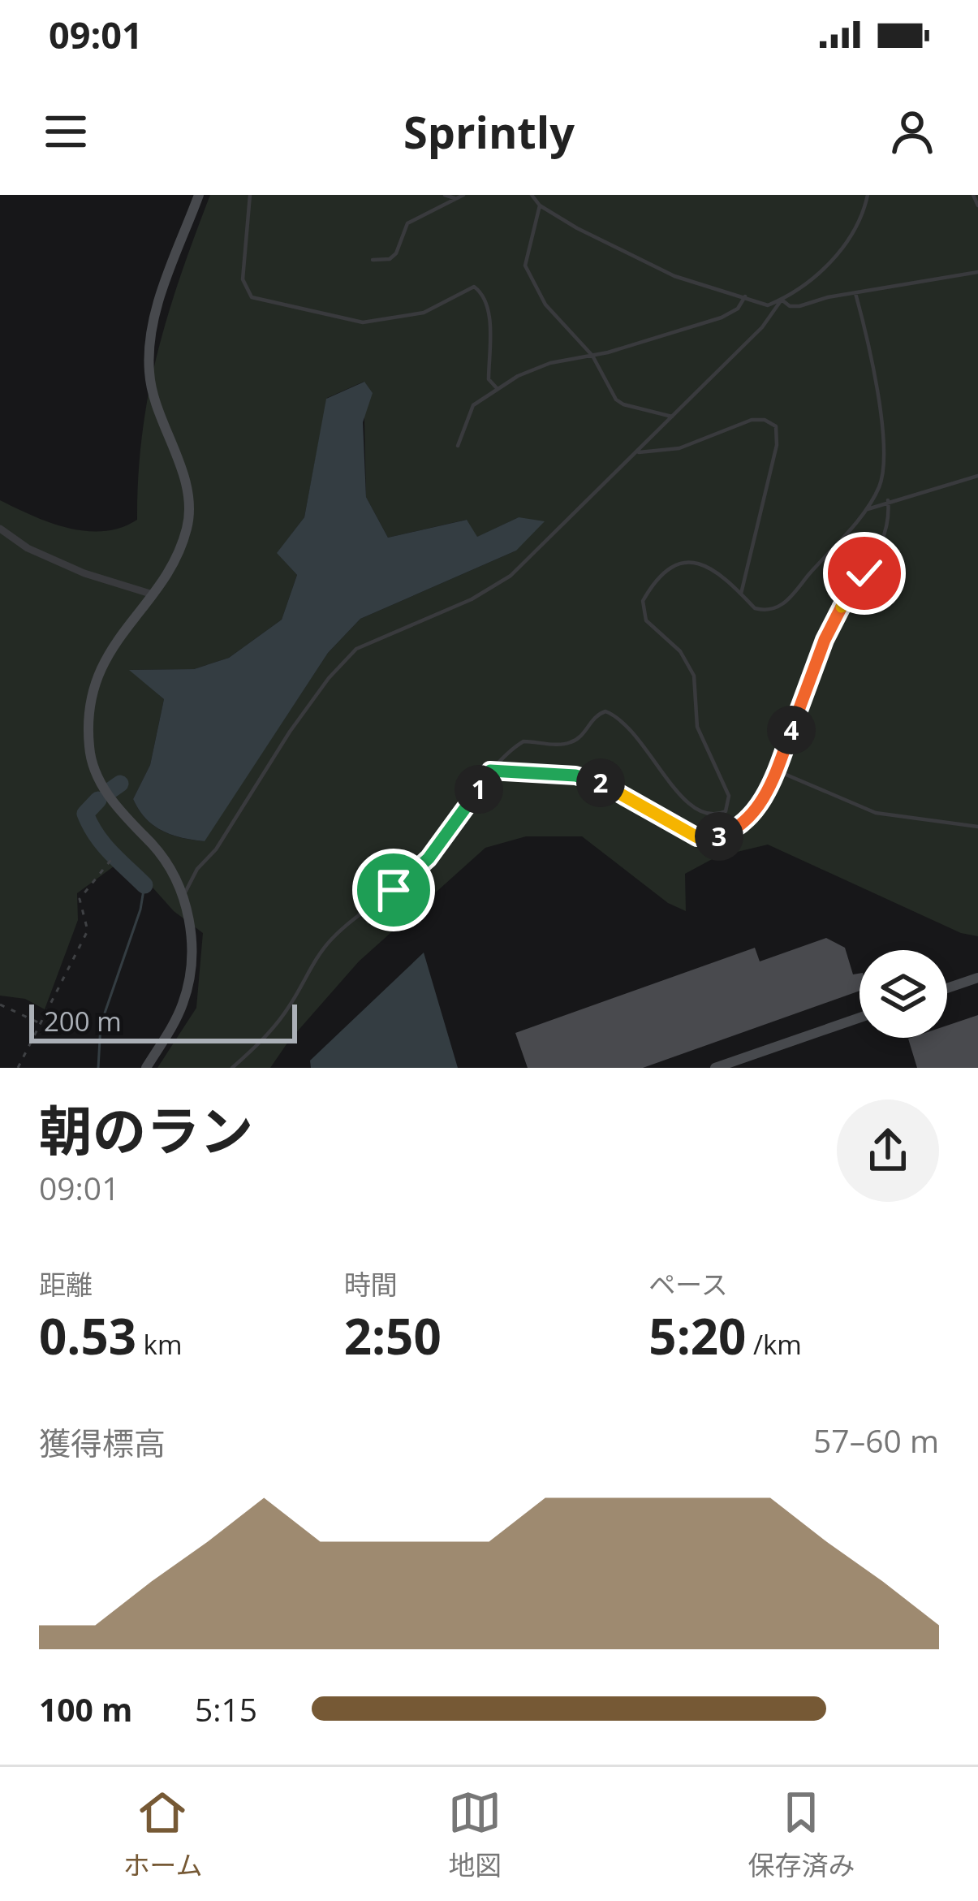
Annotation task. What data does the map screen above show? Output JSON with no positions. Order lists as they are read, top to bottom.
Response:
{
  "scale_bar": "200 m",
  "page": {
    "status": "09:01",
    "header": "Sprintly",
    "pins": [
      "4",
      "2",
      "1",
      "3"
    ],
    "scale": "200 m",
    "heading": ["朝のラン", "09:01"],
    "stats": [
      ["距離", "0.53 km"],
      ["時間", "2:50"],
      ["ペース", "5:20 /km"]
    ],
    "chart": ["獲得標高", "57–60 m"],
    "list": [
      {
        "name": "100 m",
        "note": "5:15"
      }
    ],
    "tabs": ["ホーム", "地図", "保存済み"]
  }
}
